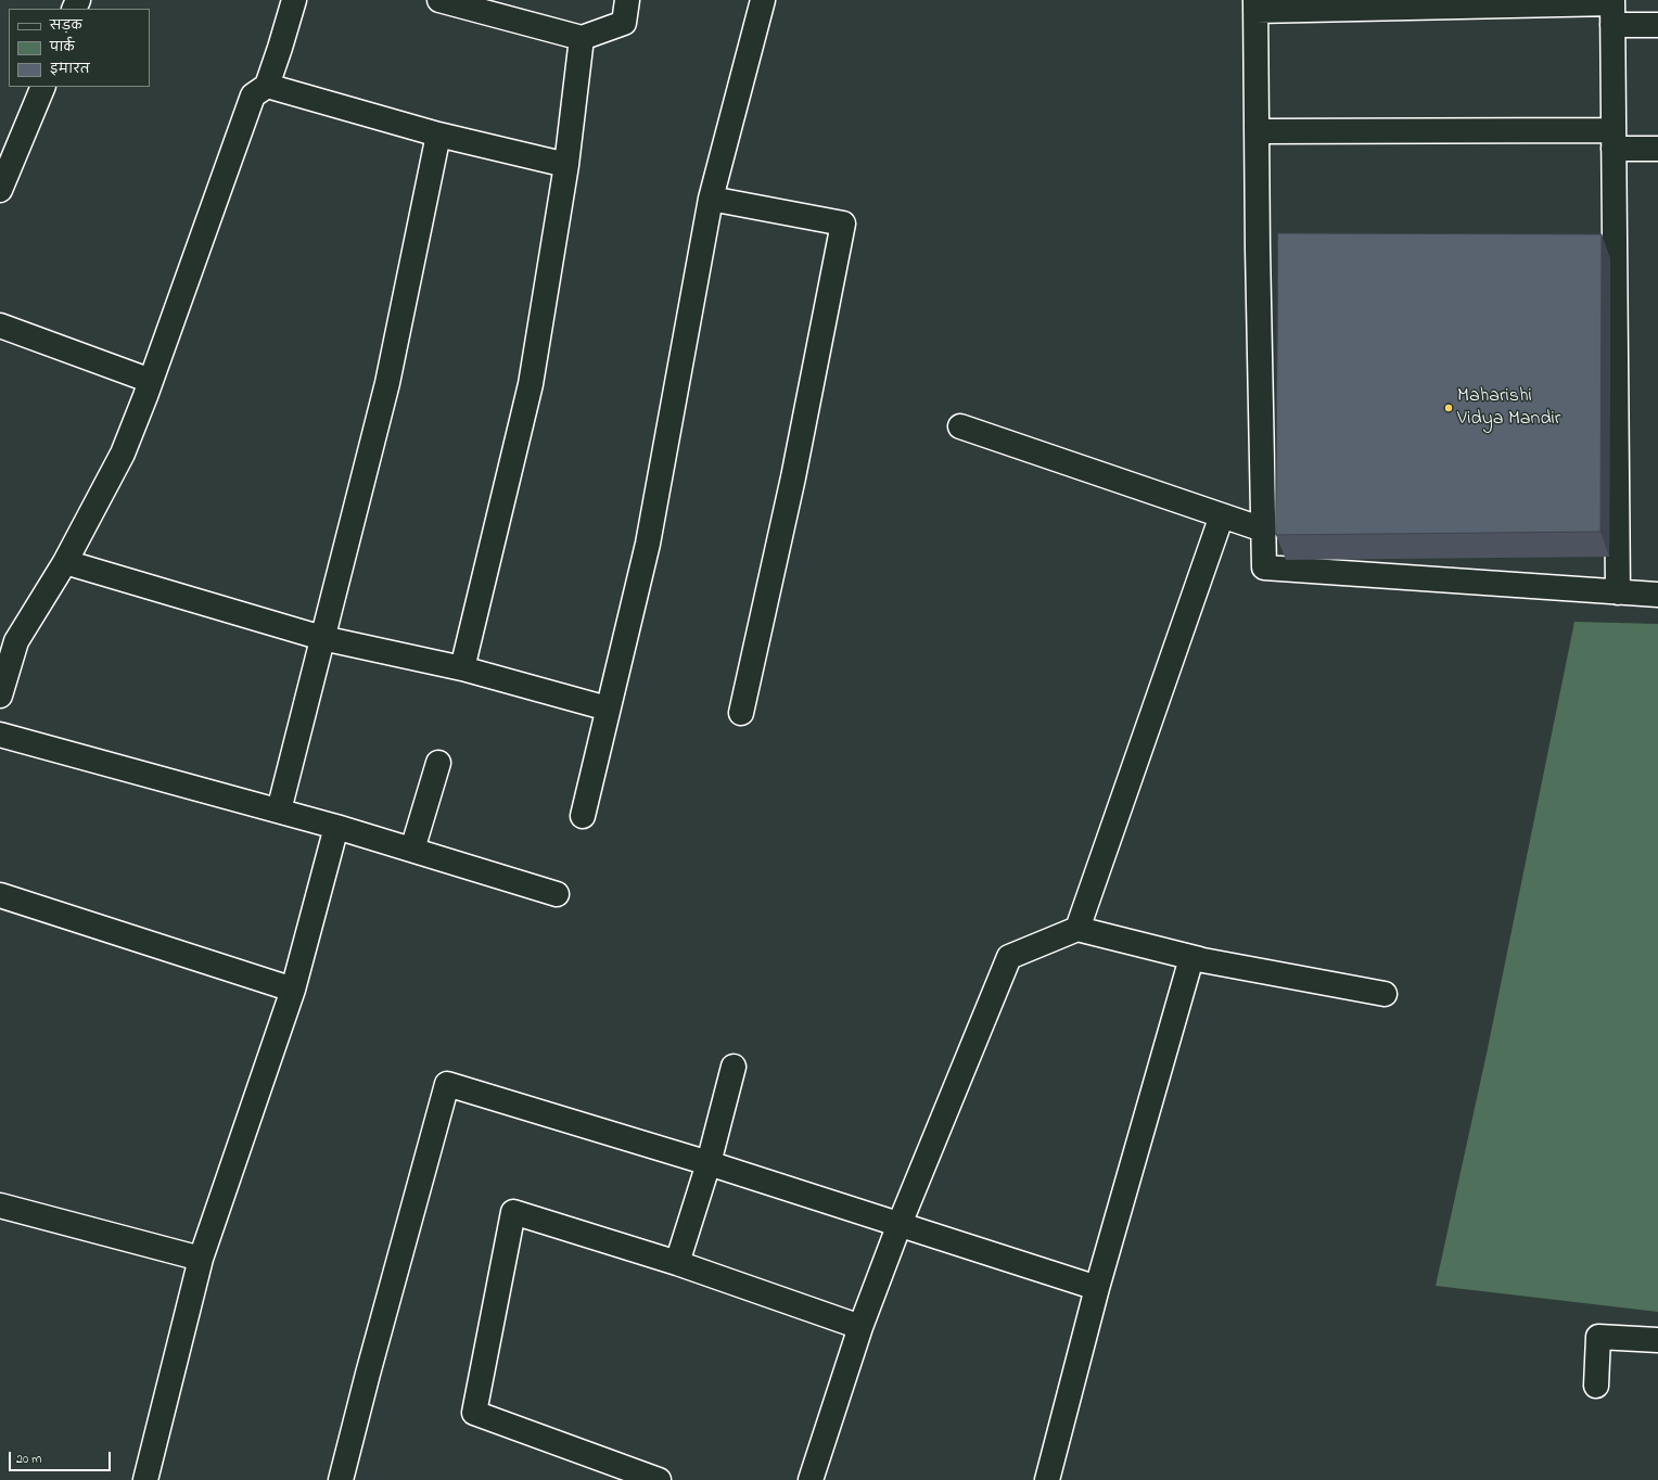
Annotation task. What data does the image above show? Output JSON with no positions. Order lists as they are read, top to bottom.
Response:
{
  "places": ["Maharishi Vidya Mandir"],
  "legend": ["सड़क", "पार्क", "इमारत"],
  "scale_bar": "20 m"
}
